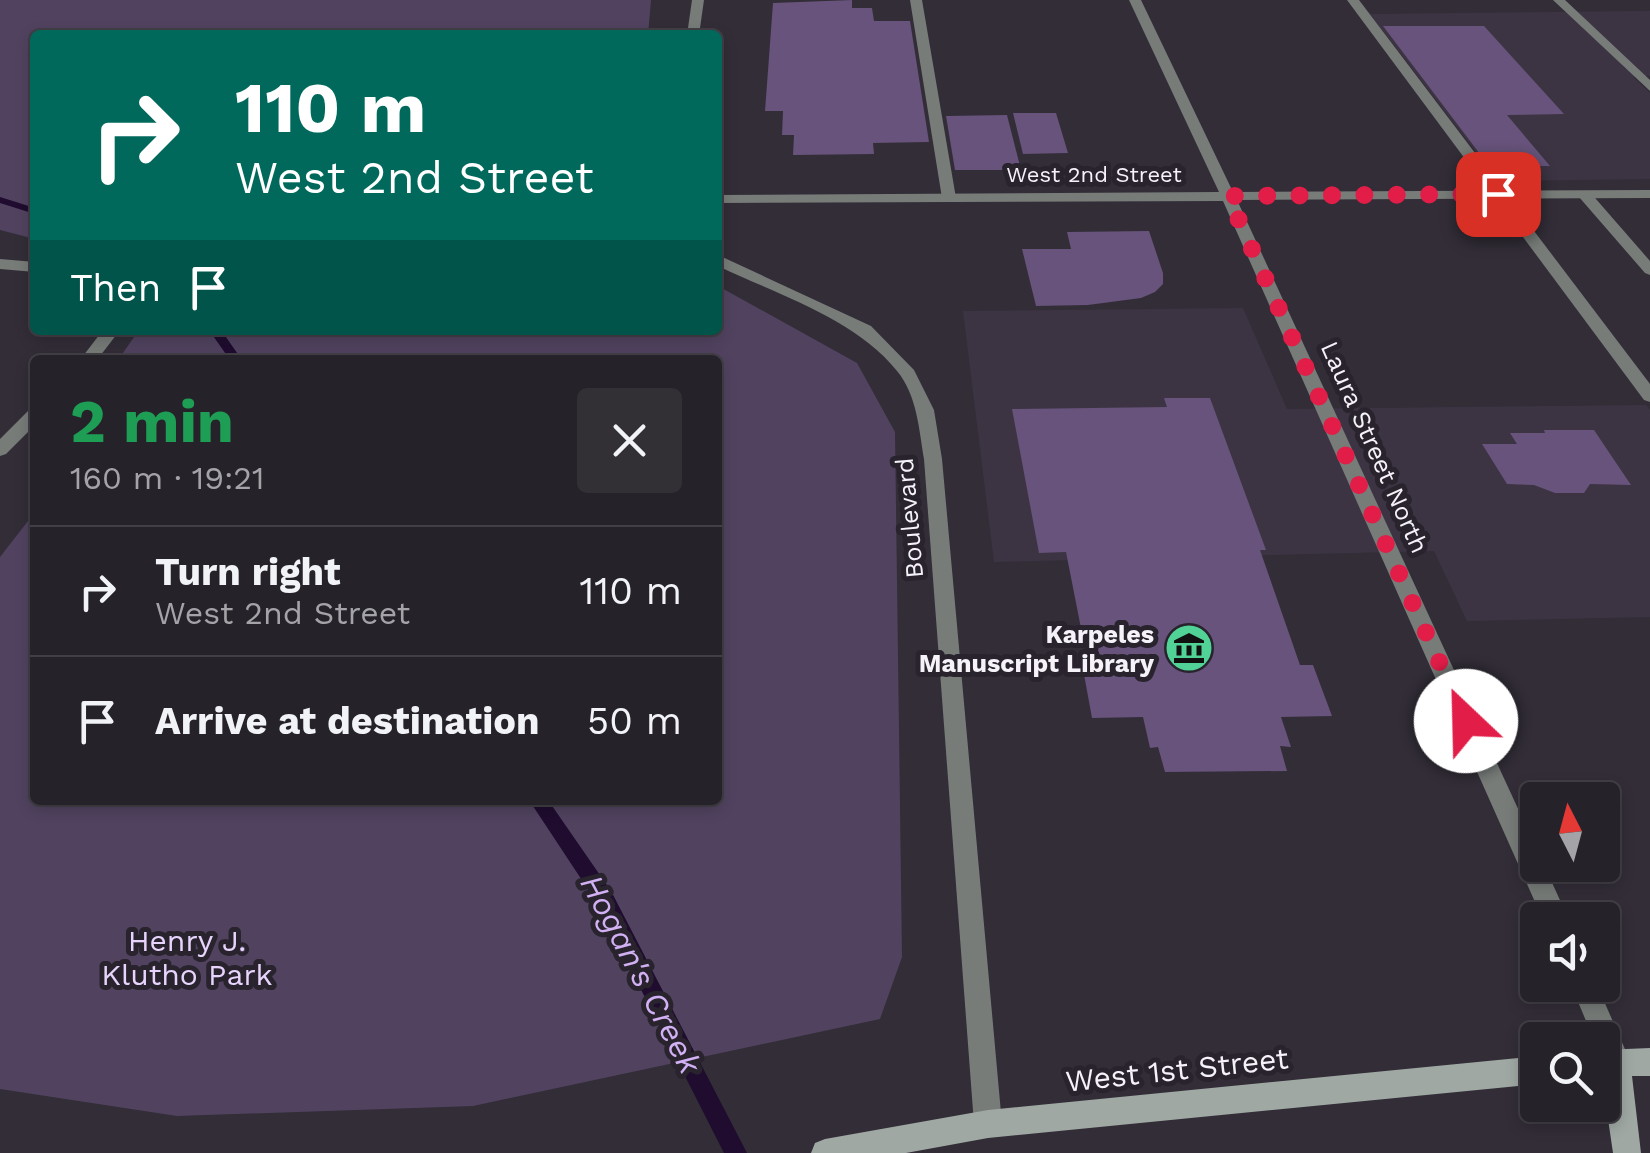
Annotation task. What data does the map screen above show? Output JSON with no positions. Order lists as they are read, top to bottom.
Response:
{
  "streets": {
    "street": [
      "West 2nd Street",
      "Laura Street North",
      "Boulevard",
      "West 1st Street"
    ]
  },
  "crossings": [
    ["West 2nd Street", "Laura Street North"],
    ["Boulevard", "West 1st Street"]
  ],
  "water": ["Hogan's Creek"],
  "parks": ["Henry J. Klutho Park"],
  "places": {
    "museum": ["Karpeles Manuscript Library"]
  },
  "north": "top",
  "page": {
    "turn": ["110 m", "West 2nd Street"],
    "then": "Then",
    "heading": ["2 min", "160 m · 19:21"],
    "list": [
      {
        "name": "Turn right",
        "note": "West 2nd Street",
        "value": "110 m"
      },
      {
        "name": "Arrive at destination",
        "value": "50 m"
      }
    ]
  }
}
